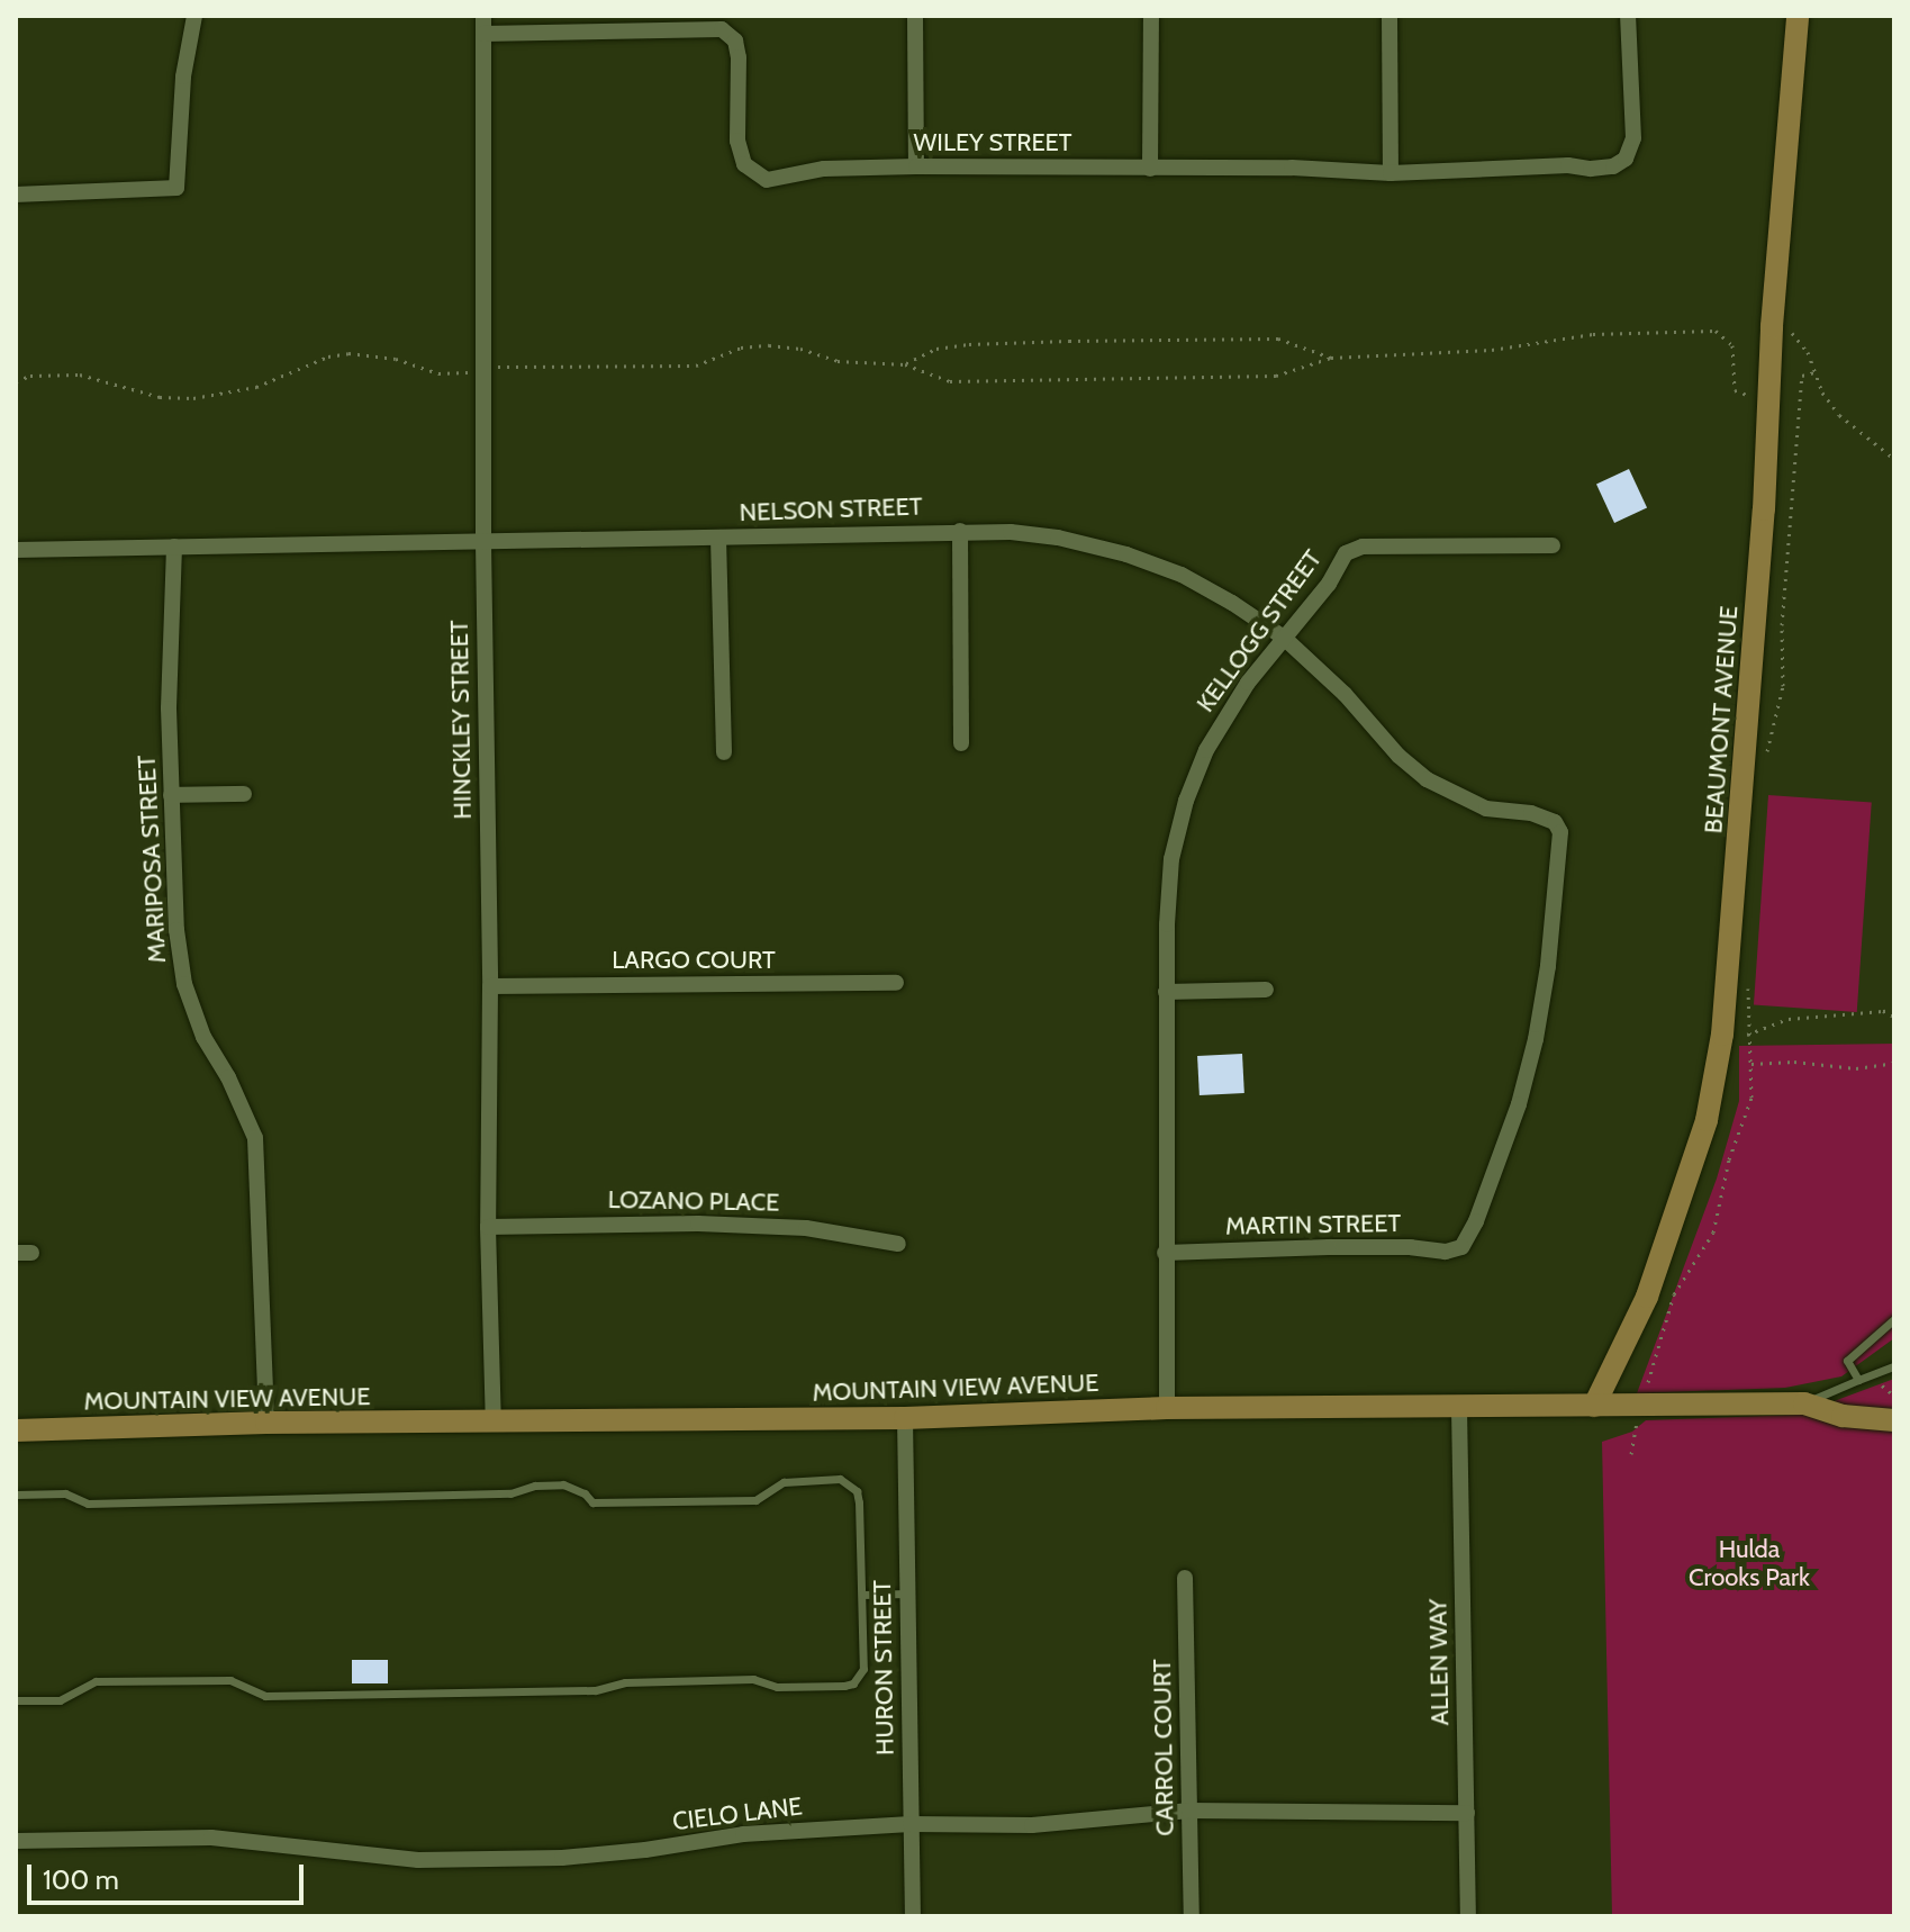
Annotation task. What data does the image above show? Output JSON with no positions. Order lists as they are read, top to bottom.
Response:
{
  "streets": {
    "street": [
      "WILEY STREET",
      "NELSON STREET",
      "KELLOGG STREET",
      "HINCKLEY STREET",
      "BEAUMONT AVENUE",
      "MARIPOSA STREET",
      "LARGO COURT",
      "LOZANO PLACE",
      "MARTIN STREET",
      "MOUNTAIN VIEW AVENUE",
      "ALLEN WAY",
      "HURON STREET",
      "CARROL COURT",
      "CIELO LANE"
    ]
  },
  "crossings": [
    ["WILEY STREET", "HINCKLEY STREET"],
    ["NELSON STREET", "KELLOGG STREET"],
    ["NELSON STREET", "HINCKLEY STREET"],
    ["NELSON STREET", "MARIPOSA STREET"],
    ["NELSON STREET", "MARTIN STREET"],
    ["KELLOGG STREET", "MARTIN STREET"],
    ["KELLOGG STREET", "MOUNTAIN VIEW AVENUE"],
    ["HINCKLEY STREET", "LARGO COURT"],
    ["HINCKLEY STREET", "LOZANO PLACE"],
    ["HINCKLEY STREET", "MOUNTAIN VIEW AVENUE"],
    ["BEAUMONT AVENUE", "MOUNTAIN VIEW AVENUE"],
    ["MARIPOSA STREET", "MOUNTAIN VIEW AVENUE"],
    ["MOUNTAIN VIEW AVENUE", "ALLEN WAY"],
    ["MOUNTAIN VIEW AVENUE", "HURON STREET"],
    ["ALLEN WAY", "CIELO LANE"],
    ["HURON STREET", "CIELO LANE"],
    ["CARROL COURT", "CIELO LANE"]
  ],
  "parks": ["Hulda Crooks Park"],
  "scale_bar": "100 m"
}
